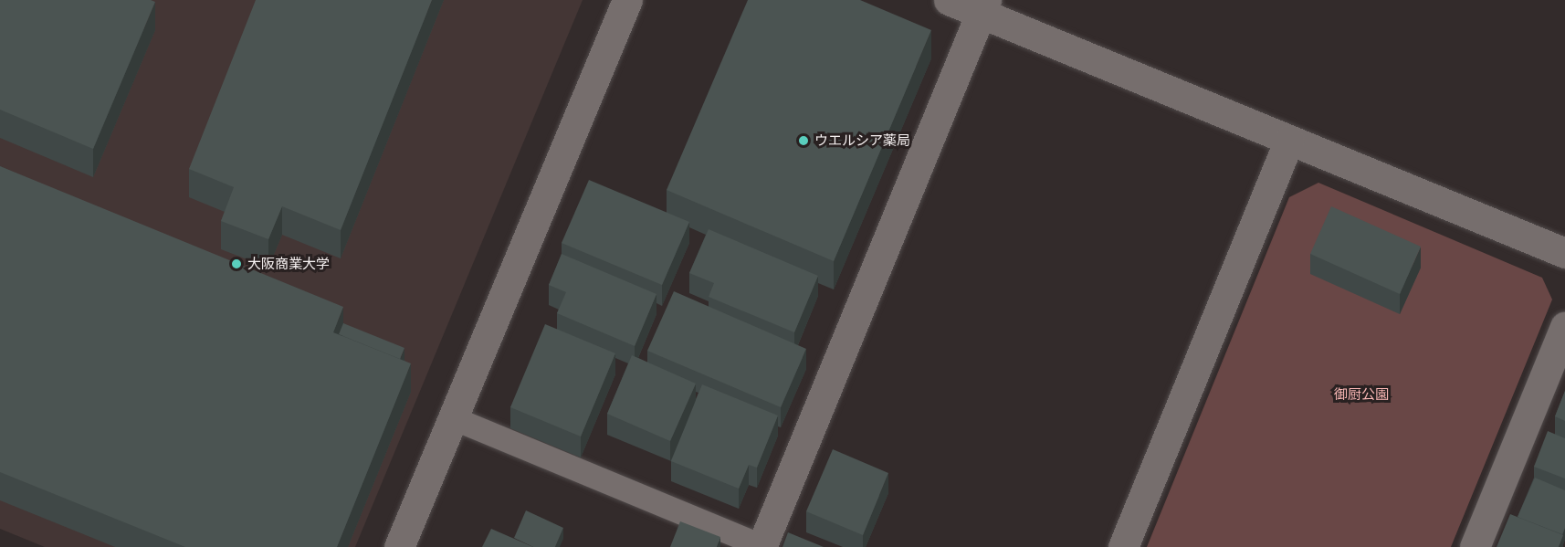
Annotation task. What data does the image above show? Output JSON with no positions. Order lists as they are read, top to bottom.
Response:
{
  "parks": ["御厨公園"],
  "places": ["ウエルシア薬局", "大阪商業大学"]
}
